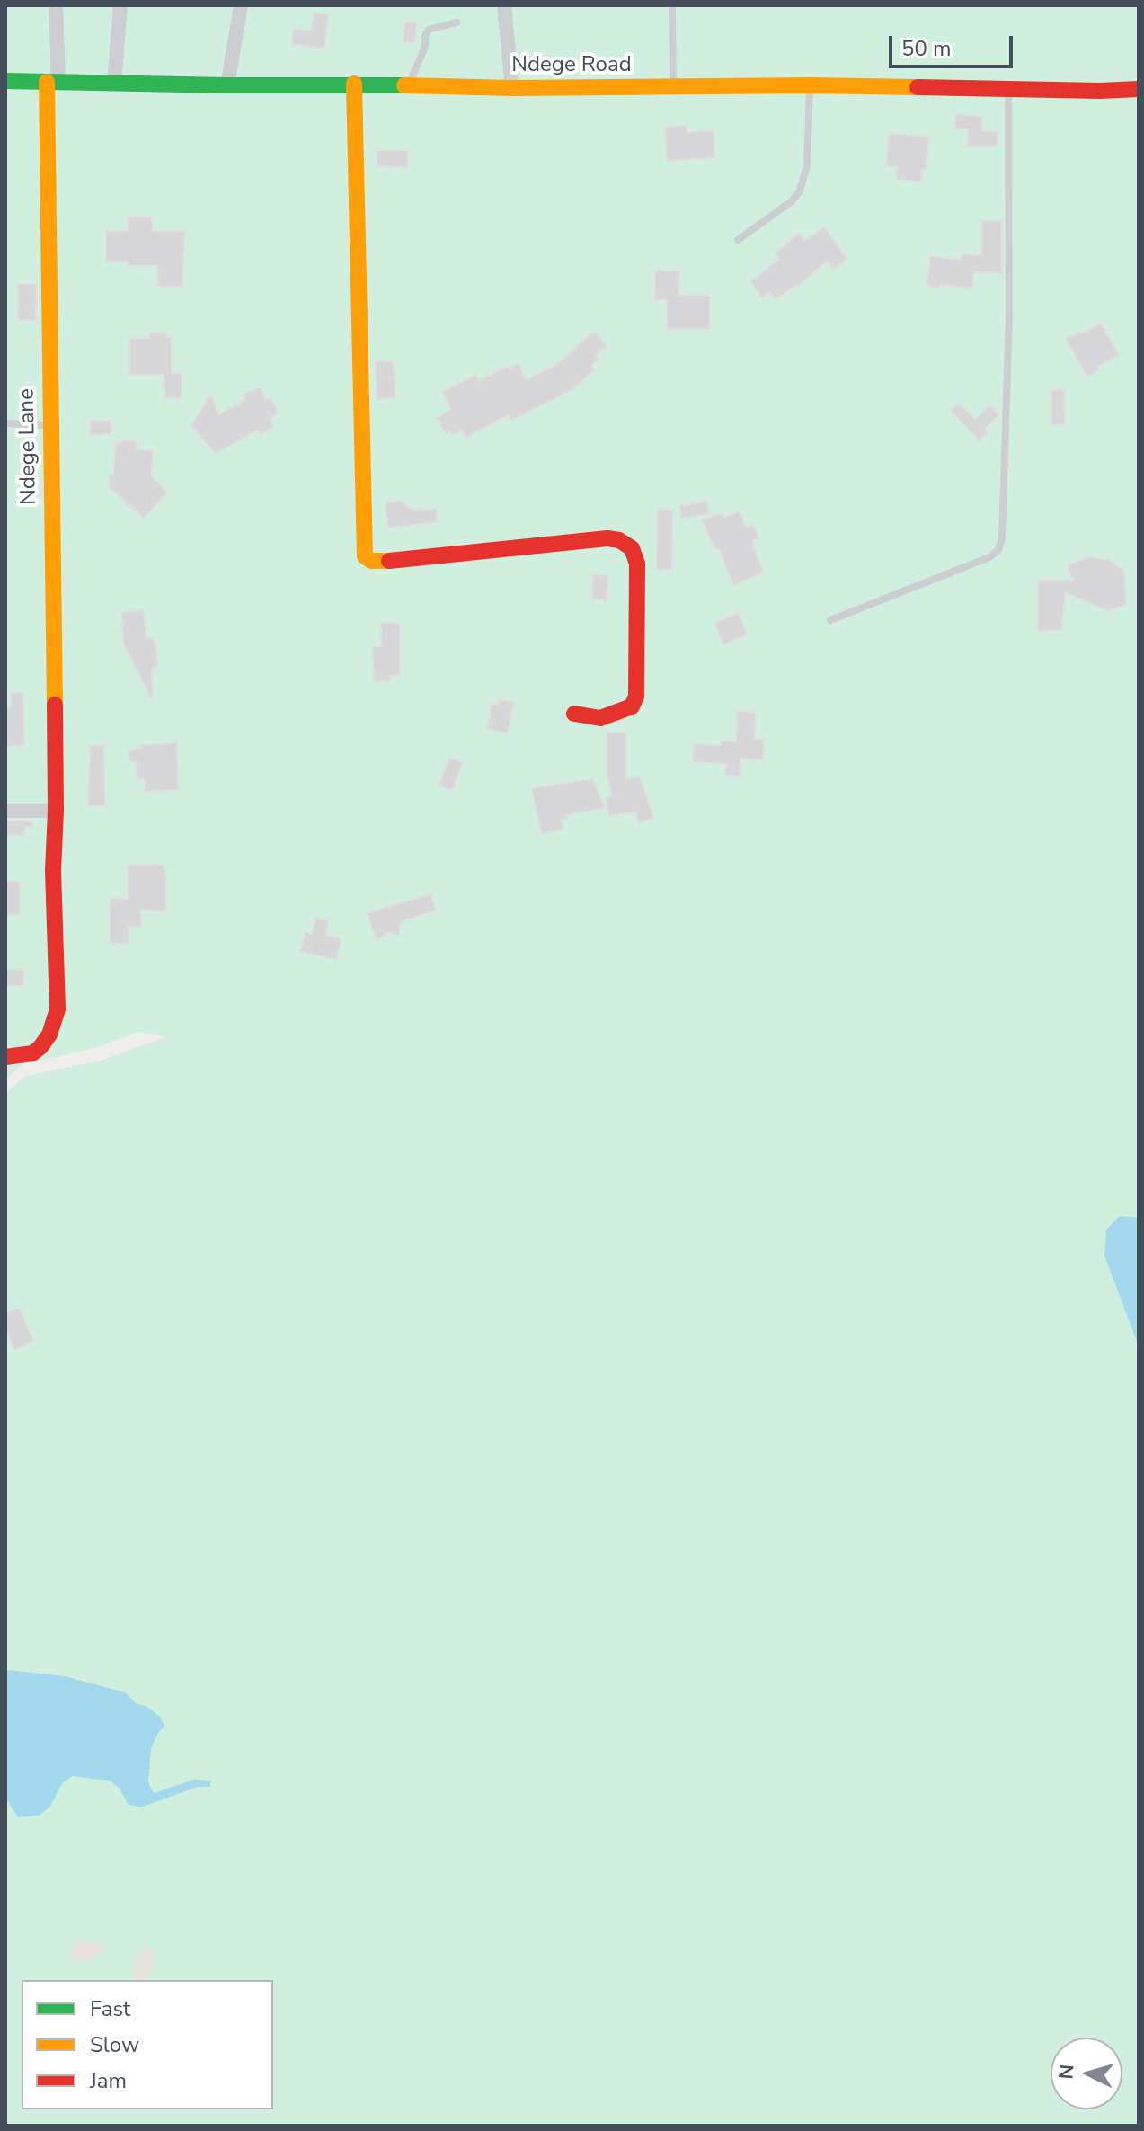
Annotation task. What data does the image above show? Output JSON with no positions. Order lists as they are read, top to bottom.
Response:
{
  "streets": {
    "street": ["Ndege Road", "Ndege Lane"]
  },
  "crossings": [
    ["Ndege Road", "Ndege Lane"]
  ],
  "legend": ["Fast", "Slow", "Jam"],
  "scale_bar": "50 m",
  "north": "left"
}
